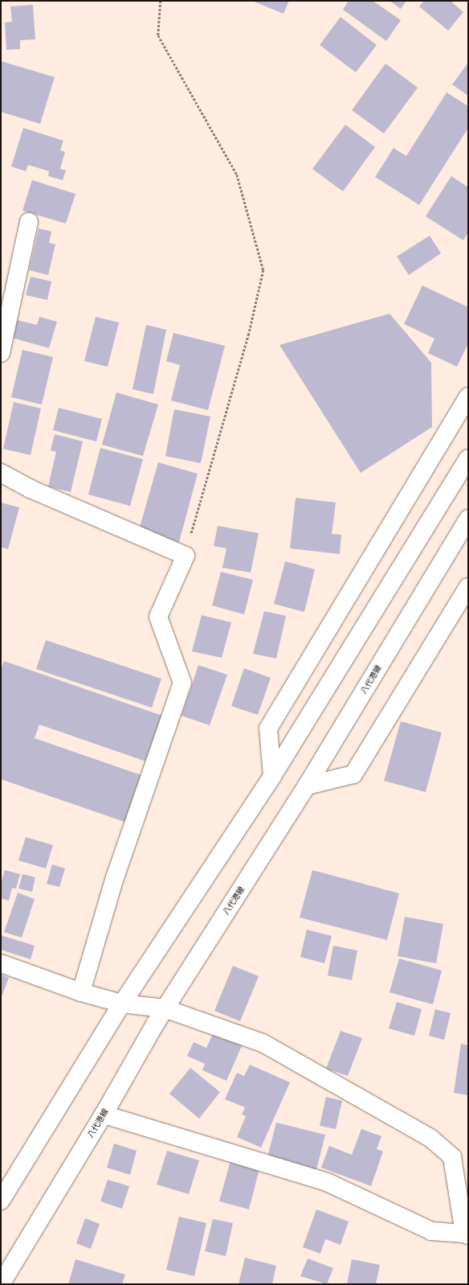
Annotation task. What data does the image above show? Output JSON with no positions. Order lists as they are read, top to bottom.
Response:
{
  "streets": {
    "street": ["八代港線"]
  }
}
